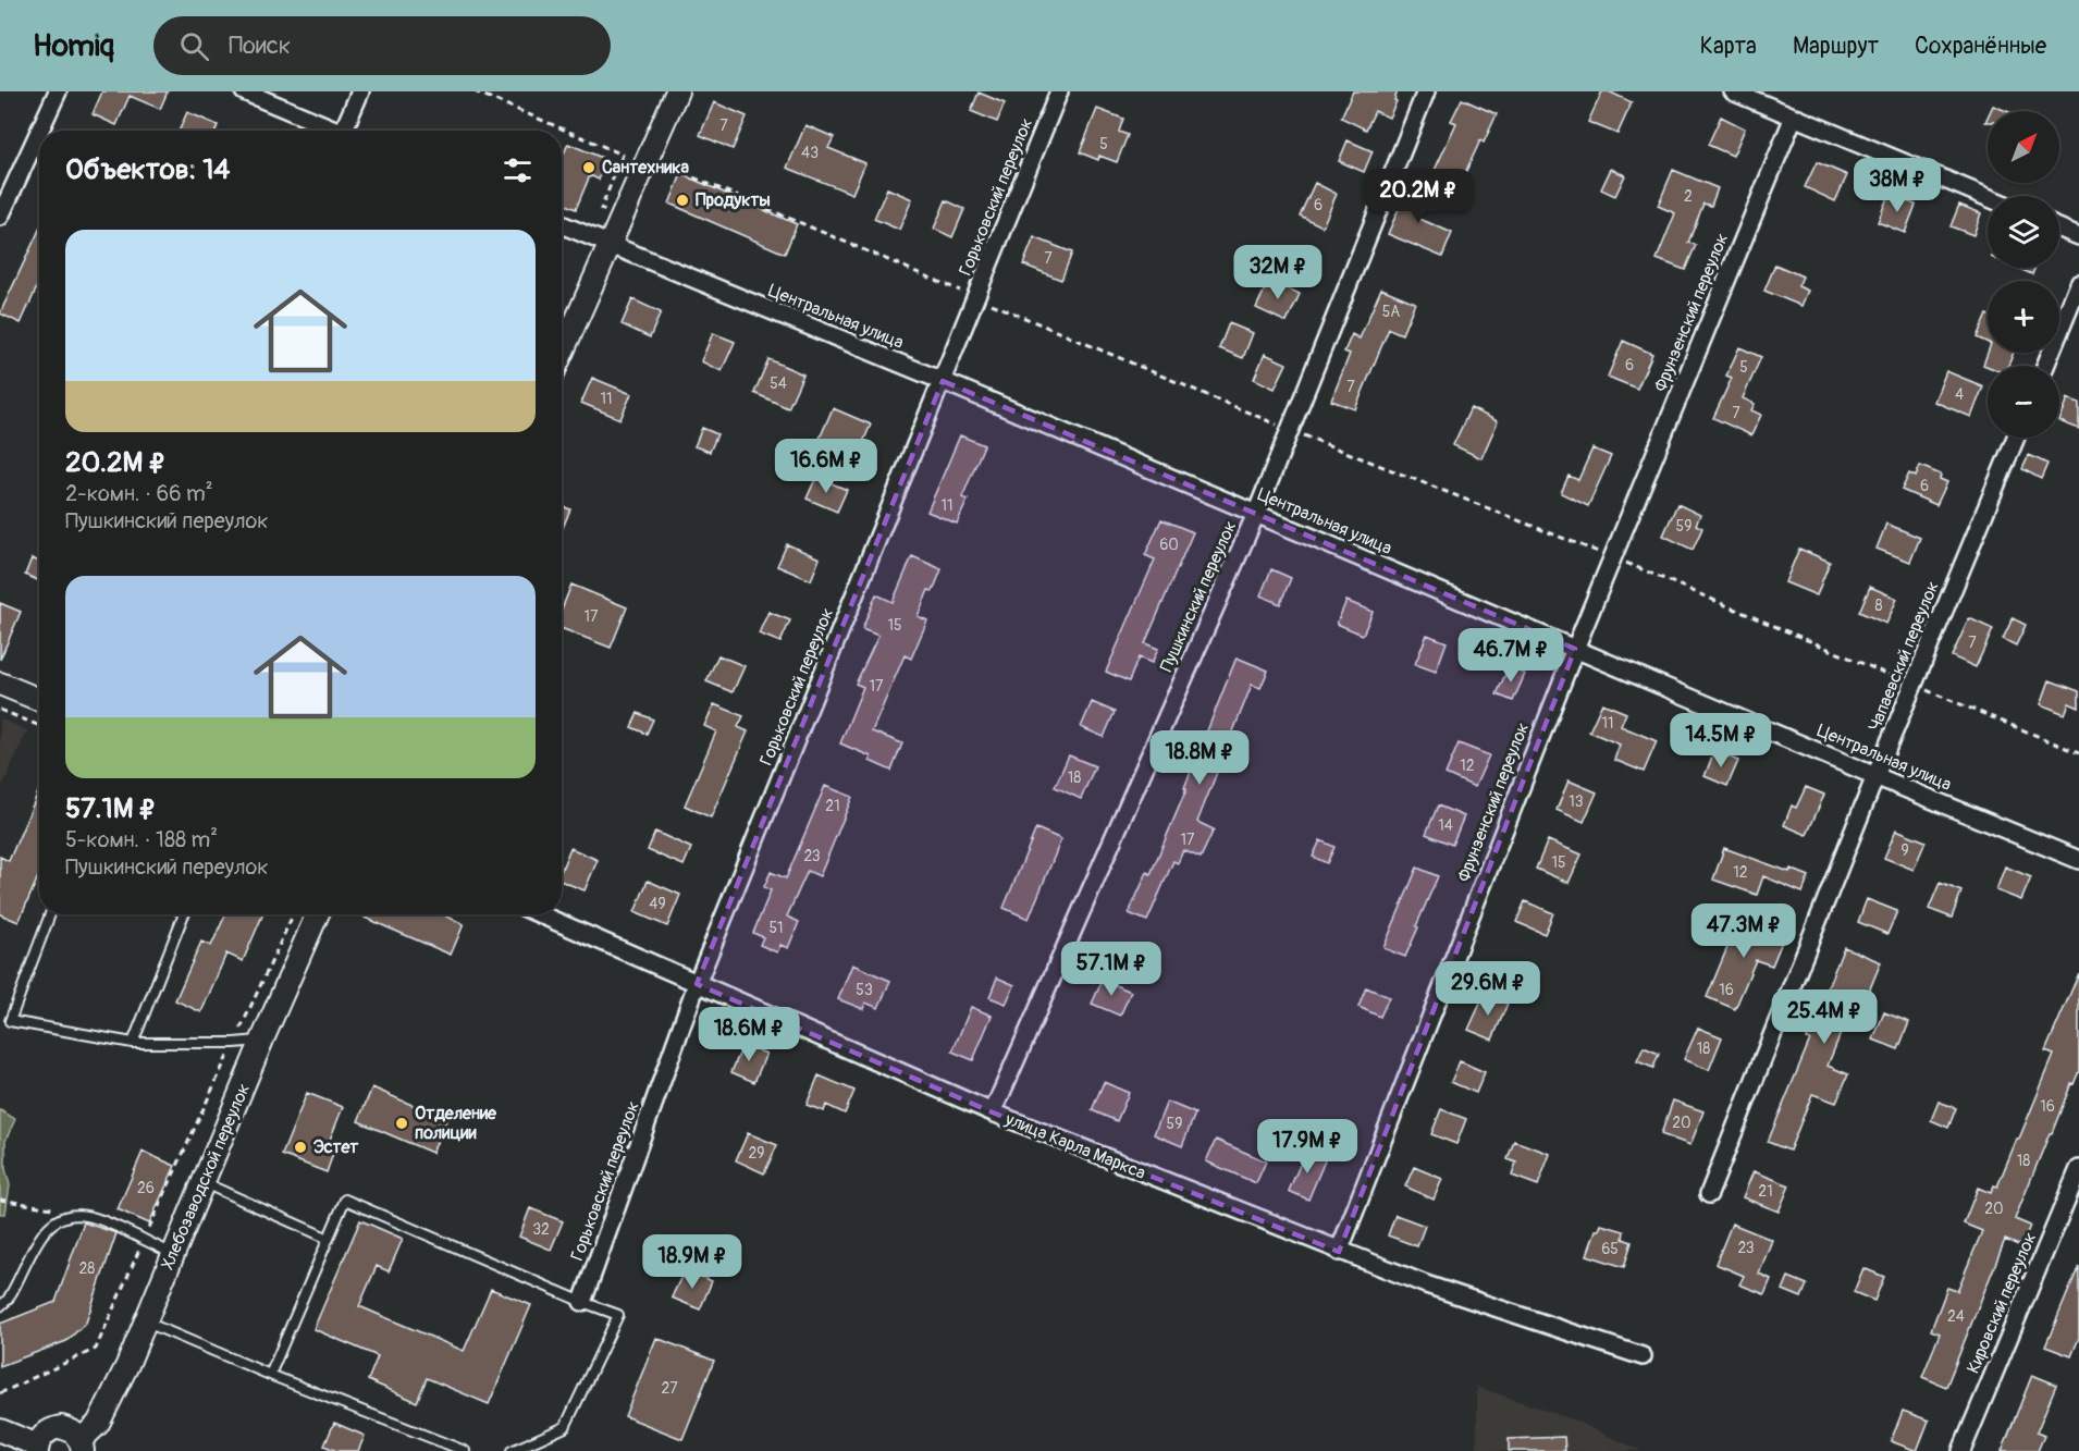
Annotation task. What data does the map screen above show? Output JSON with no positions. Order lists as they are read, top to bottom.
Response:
{
  "streets": {
    "street": [
      "Горьковский переулок",
      "Фрунзенский переулок",
      "Центральная улица",
      "Пушкинский переулок",
      "Чапаевский переулок",
      "улица Карла Маркса",
      "Хлебозаводской переулок",
      "Кировский переулок"
    ]
  },
  "crossings": [
    ["Горьковский переулок", "Центральная улица"],
    ["Горьковский переулок", "улица Карла Маркса"],
    ["Фрунзенский переулок", "Центральная улица"],
    ["Фрунзенский переулок", "улица Карла Маркса"],
    ["Центральная улица", "Пушкинский переулок"],
    ["Центральная улица", "Чапаевский переулок"],
    ["Пушкинский переулок", "улица Карла Маркса"]
  ],
  "places": [
    "Сантехника",
    "Продукты",
    "Отделение полиции",
    "Эстет"
  ],
  "house_numbers": [
    "7",
    "5",
    "43",
    "2",
    "6",
    "7",
    "5А",
    "6",
    "5",
    "54",
    "7",
    "4",
    "11",
    "7",
    "6",
    "11",
    "59",
    "60",
    "8",
    "17",
    "15",
    "7",
    "17",
    "11",
    "12",
    "18",
    "13",
    "21",
    "14",
    "17",
    "9",
    "23",
    "15",
    "12",
    "49",
    "51",
    "53",
    "16",
    "18",
    "16",
    "20",
    "59",
    "29",
    "18",
    "26",
    "21",
    "20",
    "32",
    "23",
    "65",
    "28",
    "24",
    "27"
  ],
  "north": "top right",
  "page": {
    "header": "Homiq",
    "search": "Поиск",
    "nav": ["Карта", "Маршрут", "Сохранённые"],
    "map_buttons": ["+", "−"],
    "heading": "Объектов: 14",
    "price": [
      "38M ₽",
      "20.2M ₽",
      "32M ₽",
      "16.6M ₽",
      "46.7M ₽",
      "14.5M ₽",
      "18.8M ₽",
      "47.3M ₽",
      "57.1M ₽",
      "29.6M ₽",
      "25.4M ₽",
      "18.6M ₽",
      "17.9M ₽",
      "18.9M ₽"
    ],
    "list": [
      {
        "name": "20.2M ₽",
        "note": "2-комн. · 66 m² · Пушкинский переулок"
      },
      {
        "name": "57.1M ₽",
        "note": "5-комн. · 188 m² · Пушкинский переулок"
      }
    ]
  }
}
